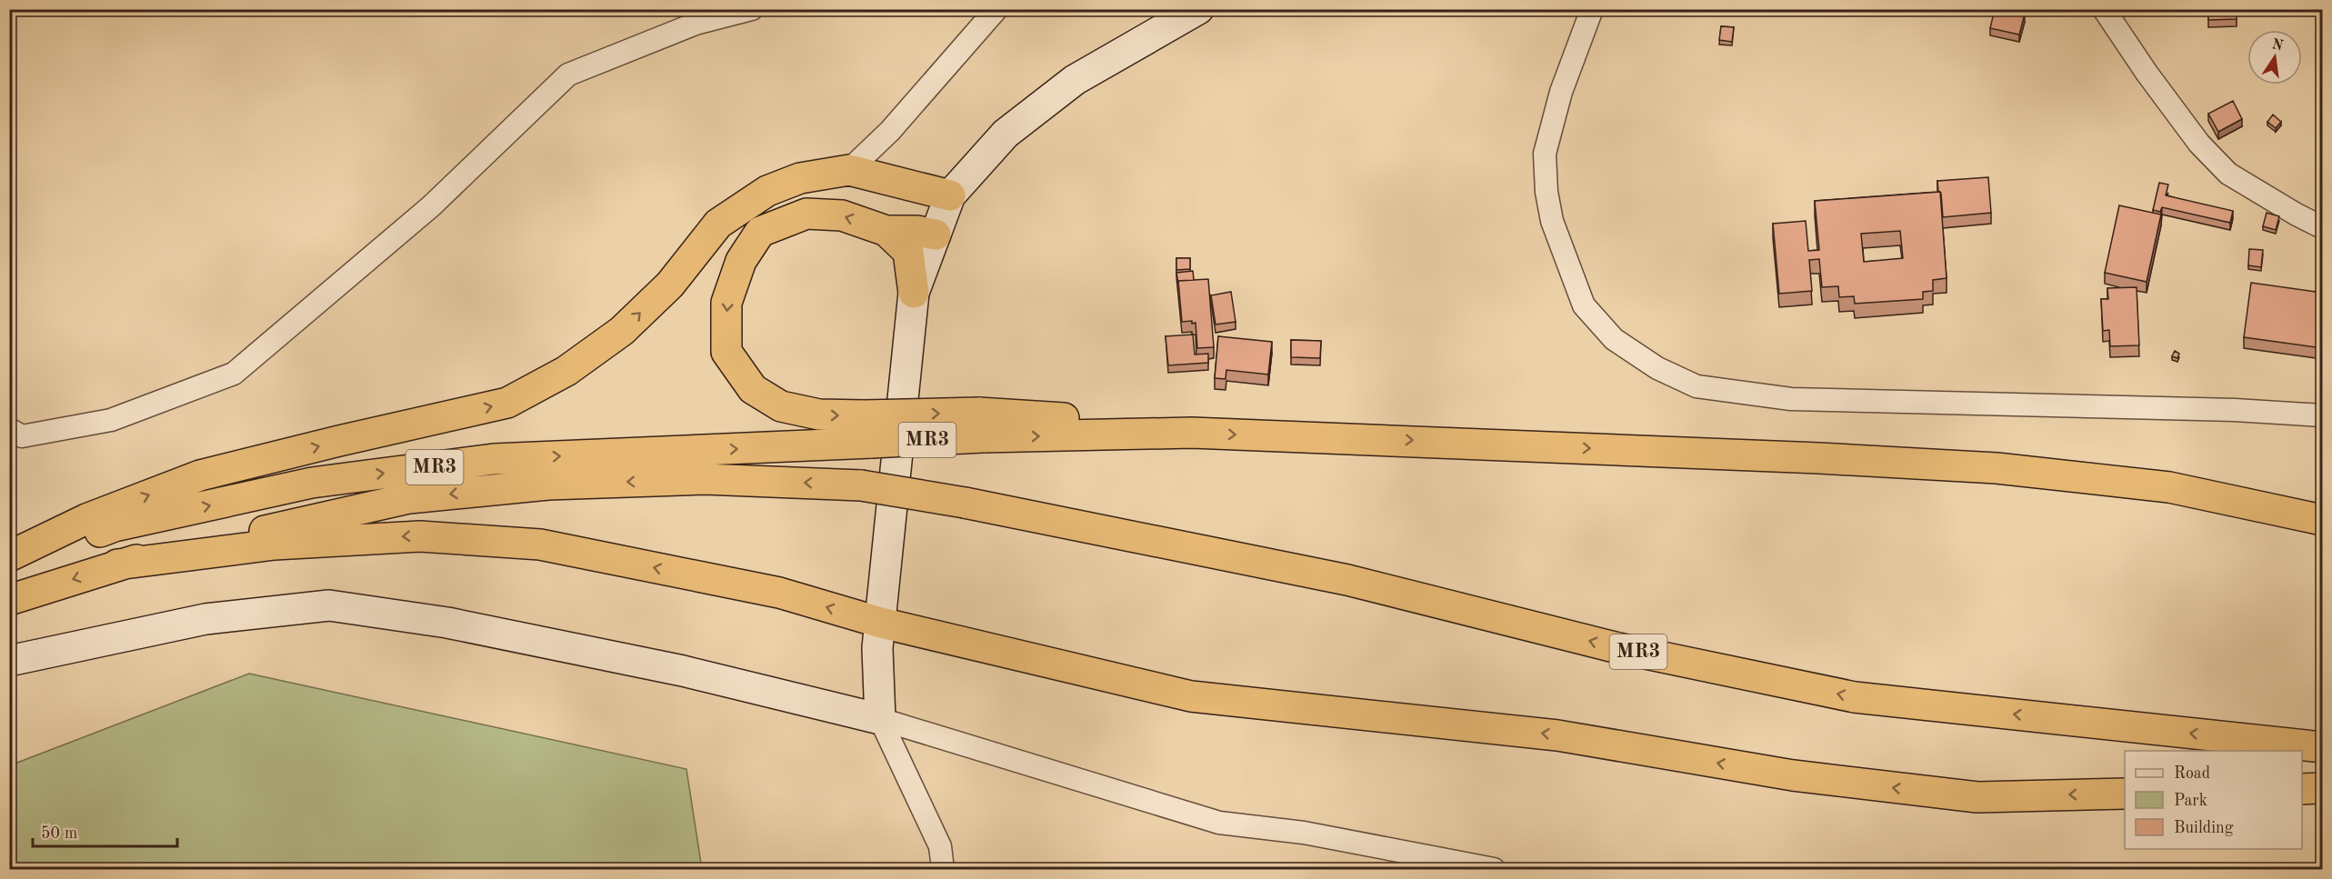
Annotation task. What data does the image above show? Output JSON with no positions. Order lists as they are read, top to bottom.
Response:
{
  "streets": {
    "highway": ["MR3"]
  },
  "legend": ["Road", "Park", "Building"],
  "scale_bar": "50 m",
  "north": "top"
}
